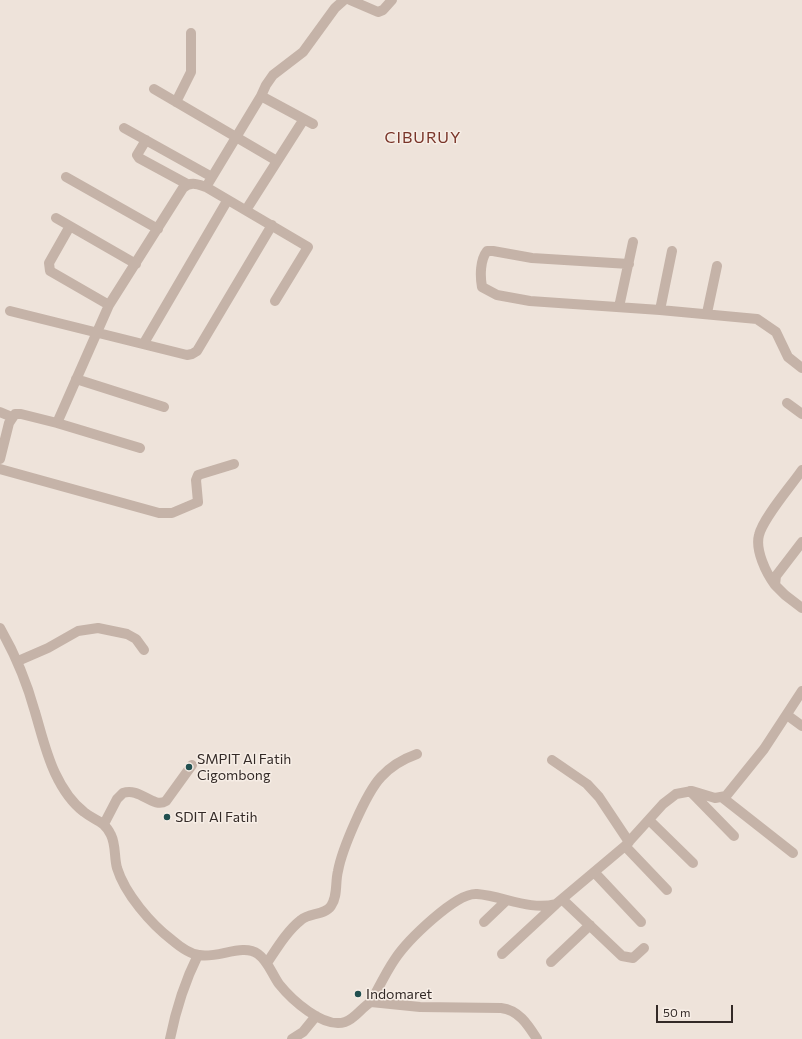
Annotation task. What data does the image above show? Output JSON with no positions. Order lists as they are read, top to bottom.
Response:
{
  "districts": ["CIBURUY"],
  "places": ["SMPIT Al Fatih Cigombong", "SDIT Al Fatih", "Indomaret"],
  "scale_bar": "50 m"
}
